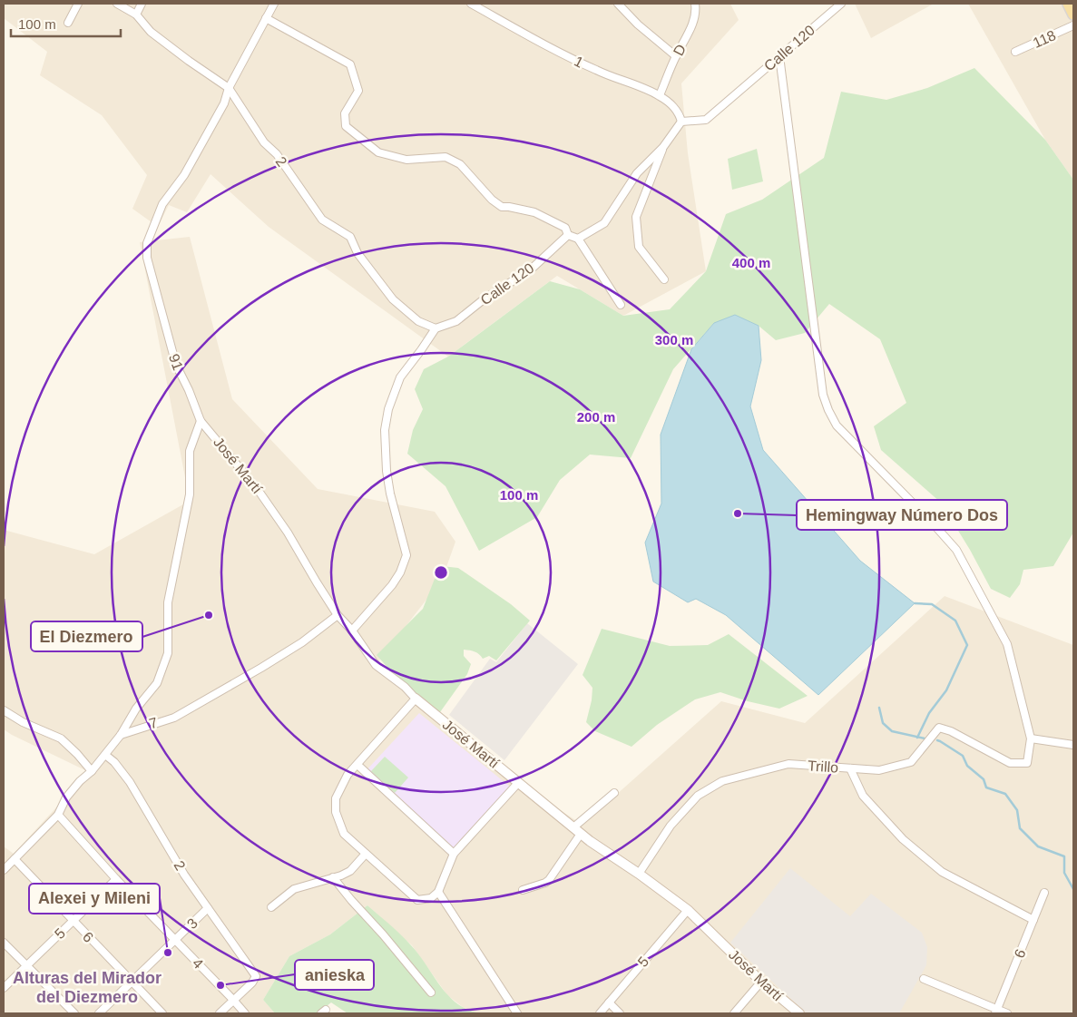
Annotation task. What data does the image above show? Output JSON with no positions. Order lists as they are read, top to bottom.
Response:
{
  "streets": {
    "street": [
      "118",
      "Calle 120",
      "D",
      "1",
      "2",
      "91",
      "José Martí",
      "7",
      "Trillo",
      "3",
      "5",
      "6",
      "4"
    ]
  },
  "crossings": [
    ["Calle 120", "1"],
    ["Calle 120", "2"],
    ["D", "1"],
    ["2", "91"],
    ["2", "3"],
    ["2", "4"],
    ["91", "José Martí"],
    ["José Martí", "7"],
    ["José Martí", "Trillo"],
    ["José Martí", "5"],
    ["3", "6"],
    ["3", "4"],
    ["5", "6"],
    ["5", "4"]
  ],
  "districts": ["Alturas del Mirador del Diezmero"],
  "places": [
    "Hemingway Número Dos",
    "El Diezmero",
    "Alexei y Mileni",
    "anieska"
  ],
  "scale_bar": "100 m",
  "rings": [
    "400 m",
    "300 m",
    "200 m",
    "100 m"
  ]
}
